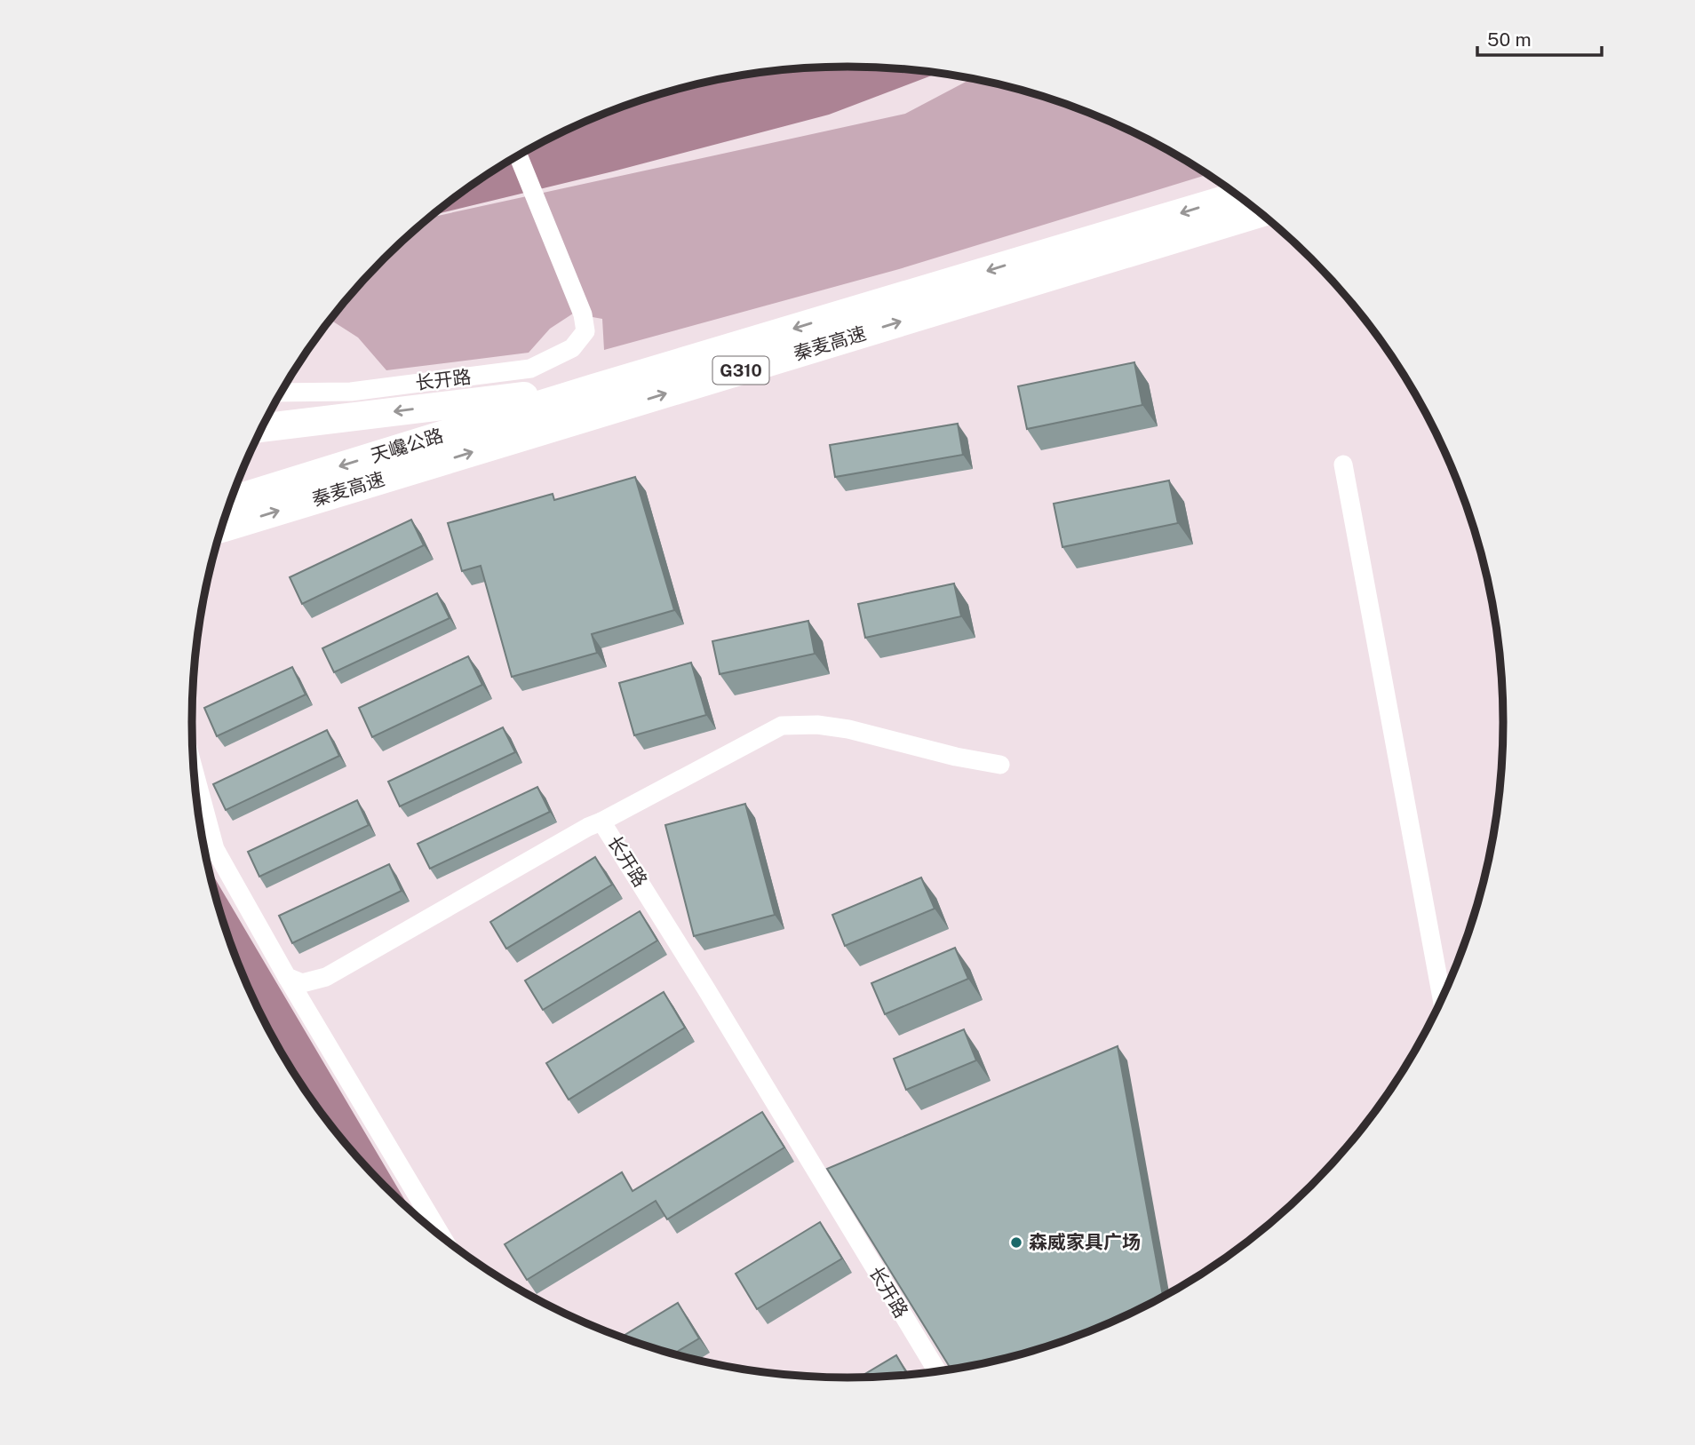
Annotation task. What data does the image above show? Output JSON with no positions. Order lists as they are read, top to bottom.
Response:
{
  "streets": {
    "highway": ["秦麦高速", "G310", "天巉公路"],
    "street": ["长开路"]
  },
  "crossings": [
    ["秦麦高速", "天巉公路"]
  ],
  "places": ["森威家具广场"],
  "scale_bar": "50 m"
}
